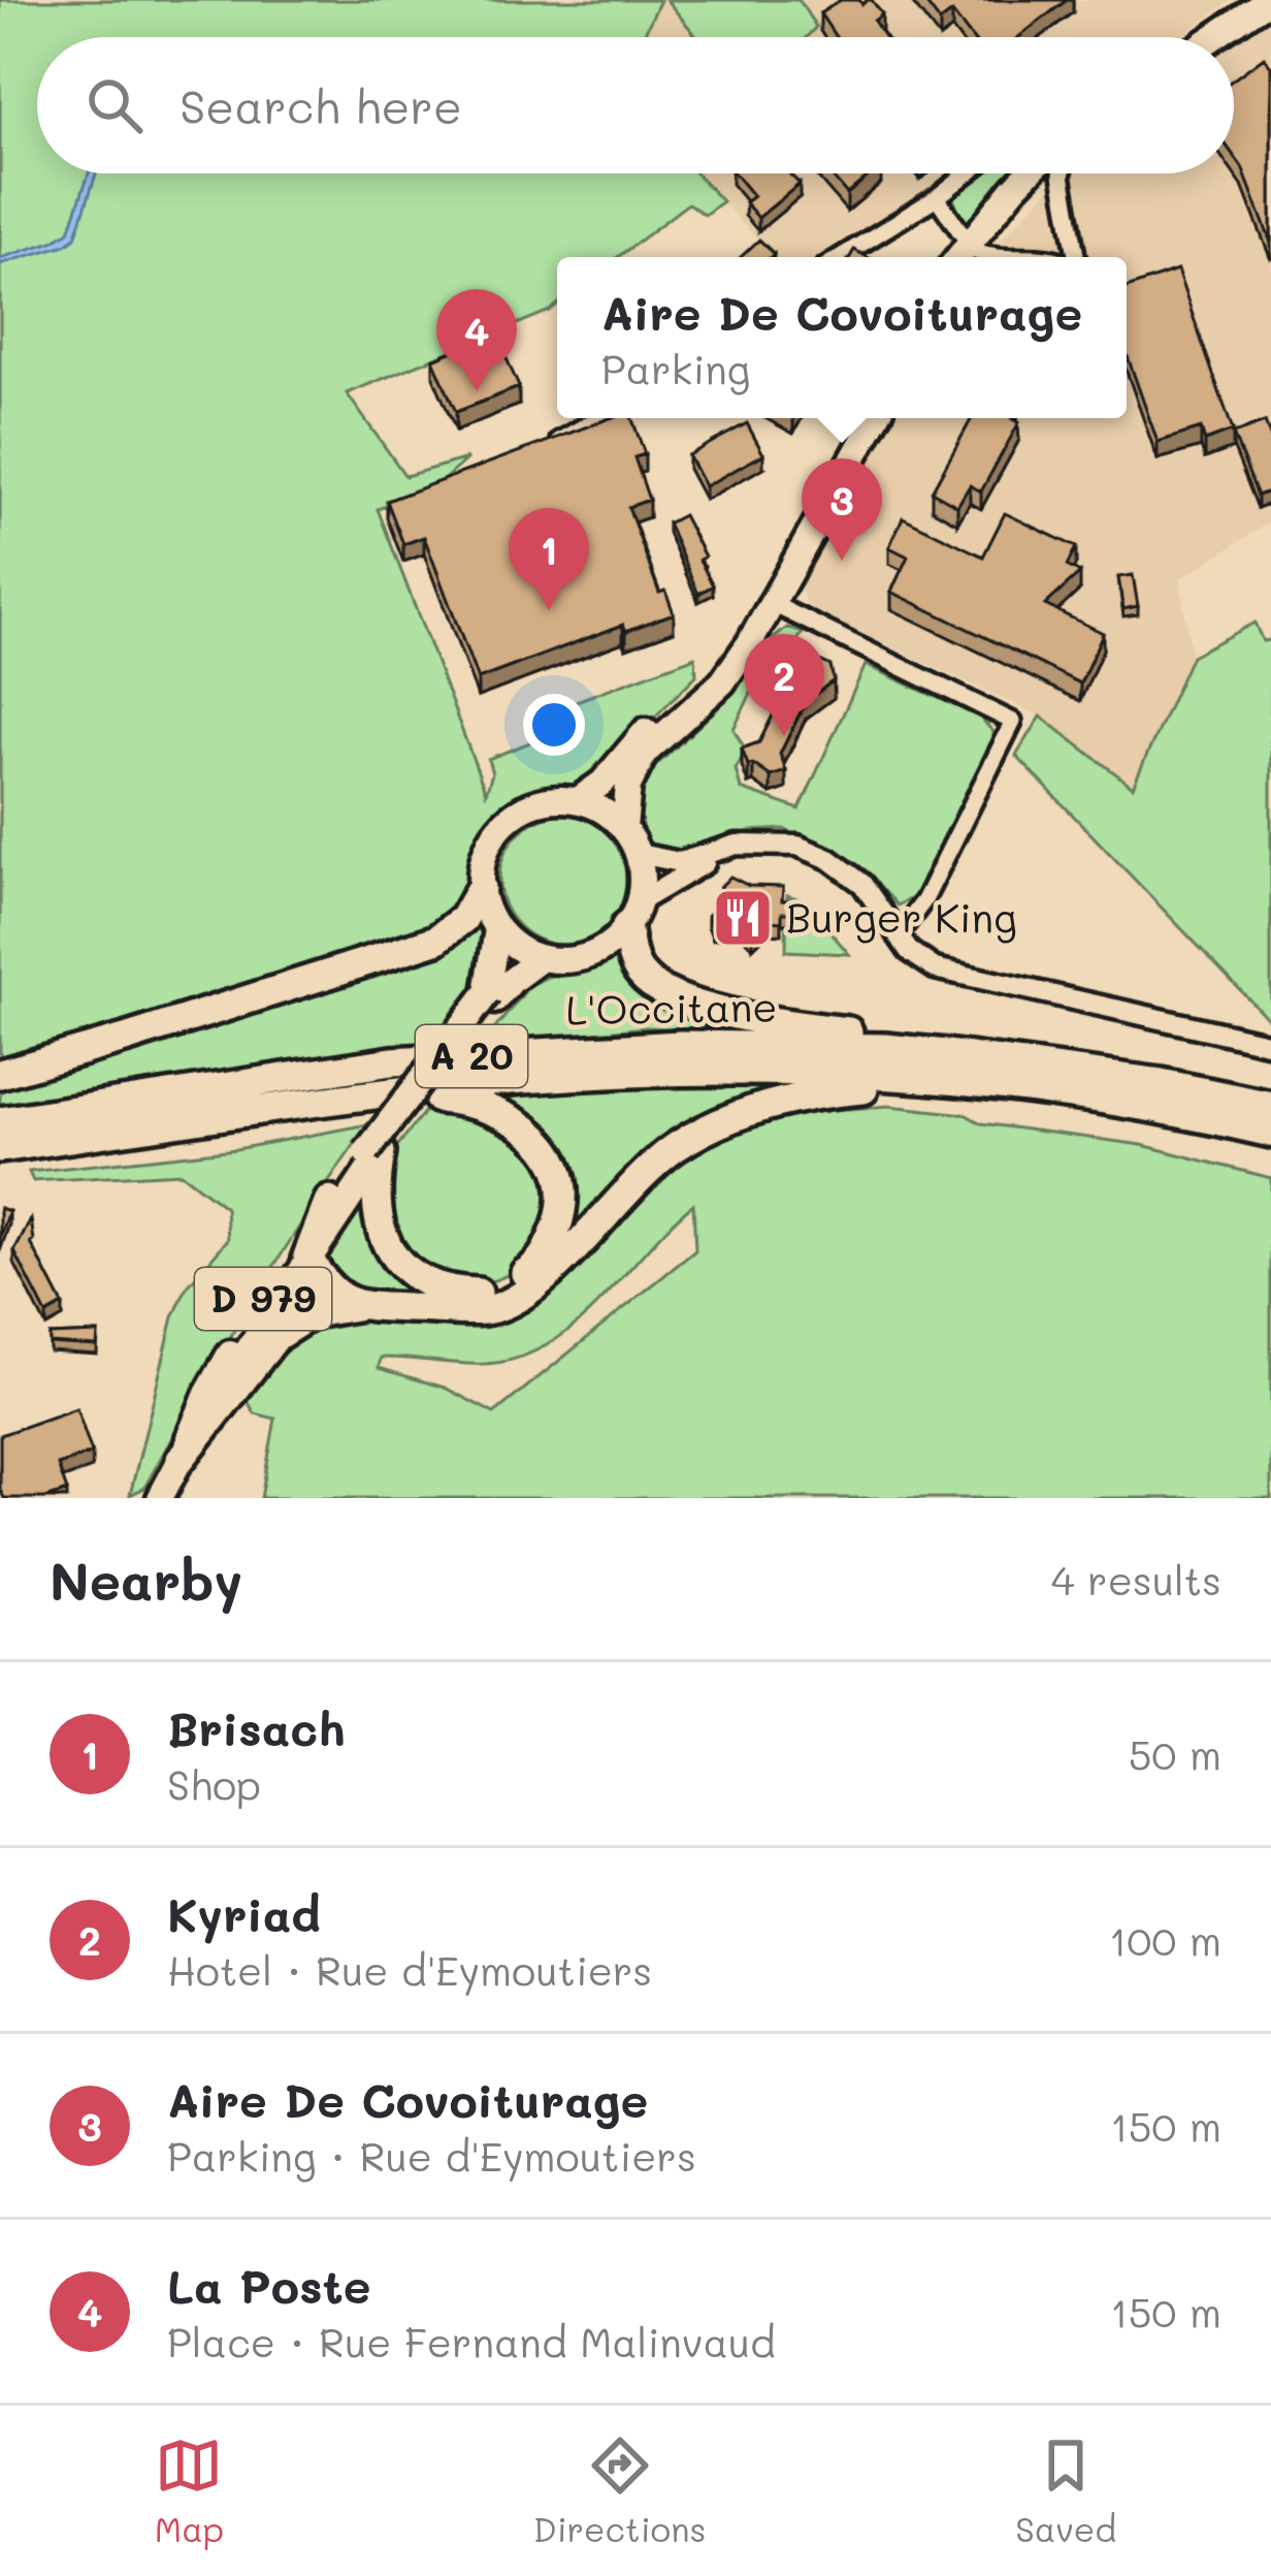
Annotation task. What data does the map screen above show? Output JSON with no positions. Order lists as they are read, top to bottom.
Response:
{
  "streets": {
    "highway": ["L'Occitane", "A 20"],
    "main road": ["D 979"]
  },
  "places": {
    "restaurant": ["Burger King"]
  },
  "page": {
    "search": "Search here",
    "popup": ["Aire De Covoiturage", "Parking"],
    "pins": [
      "4",
      "3",
      "1",
      "2"
    ],
    "heading": ["Nearby", "4 results"],
    "list": [
      {
        "mark": "1",
        "name": "Brisach",
        "note": "Shop",
        "value": "50 m"
      },
      {
        "mark": "2",
        "name": "Kyriad",
        "note": "Hotel · Rue d'Eymoutiers",
        "value": "100 m"
      },
      {
        "mark": "3",
        "name": "Aire De Covoiturage",
        "note": "Parking · Rue d'Eymoutiers",
        "value": "150 m"
      },
      {
        "mark": "4",
        "name": "La Poste",
        "note": "Place · Rue Fernand Malinvaud",
        "value": "150 m"
      }
    ],
    "nav": ["Map", "Directions", "Saved"]
  }
}
